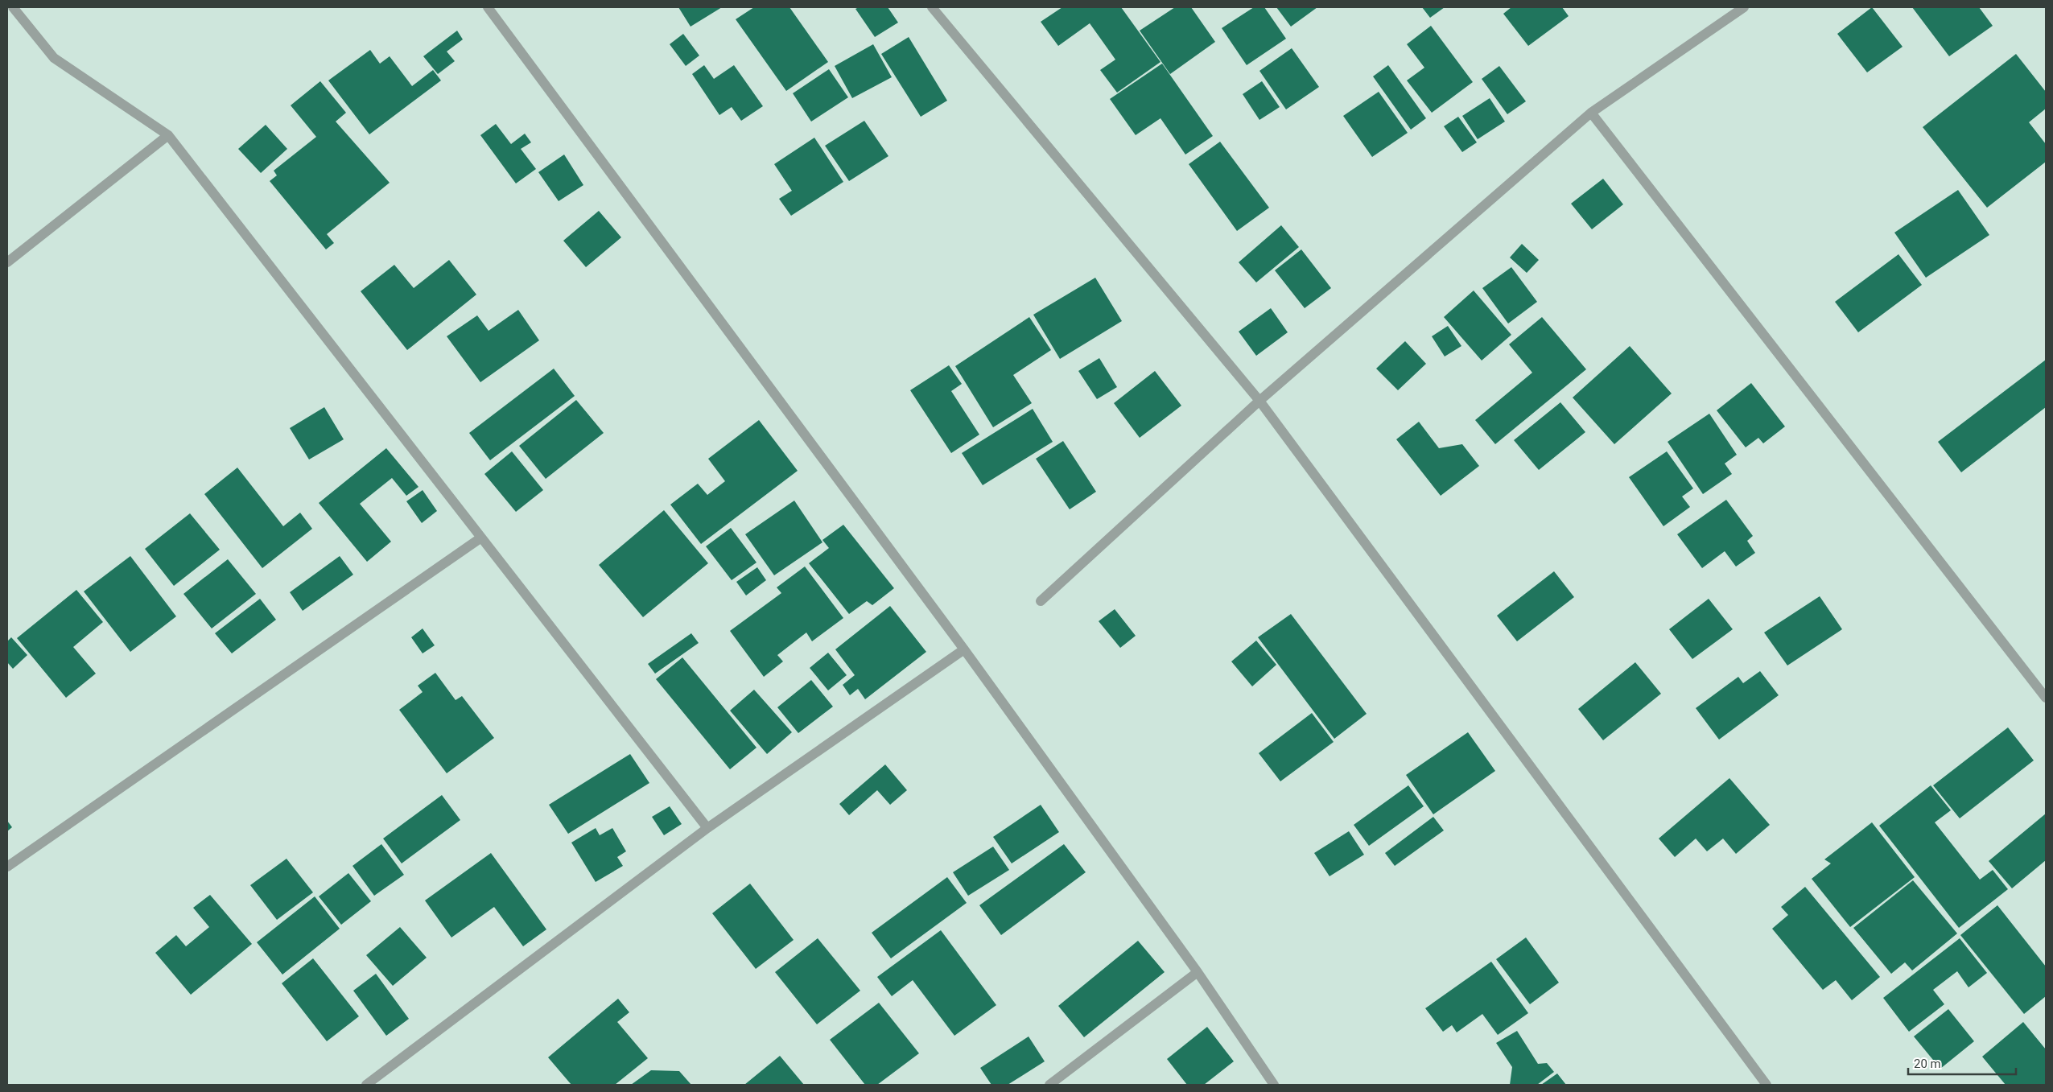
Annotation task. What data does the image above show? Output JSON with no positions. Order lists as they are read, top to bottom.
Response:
{
  "scale_bar": "20 m"
}
